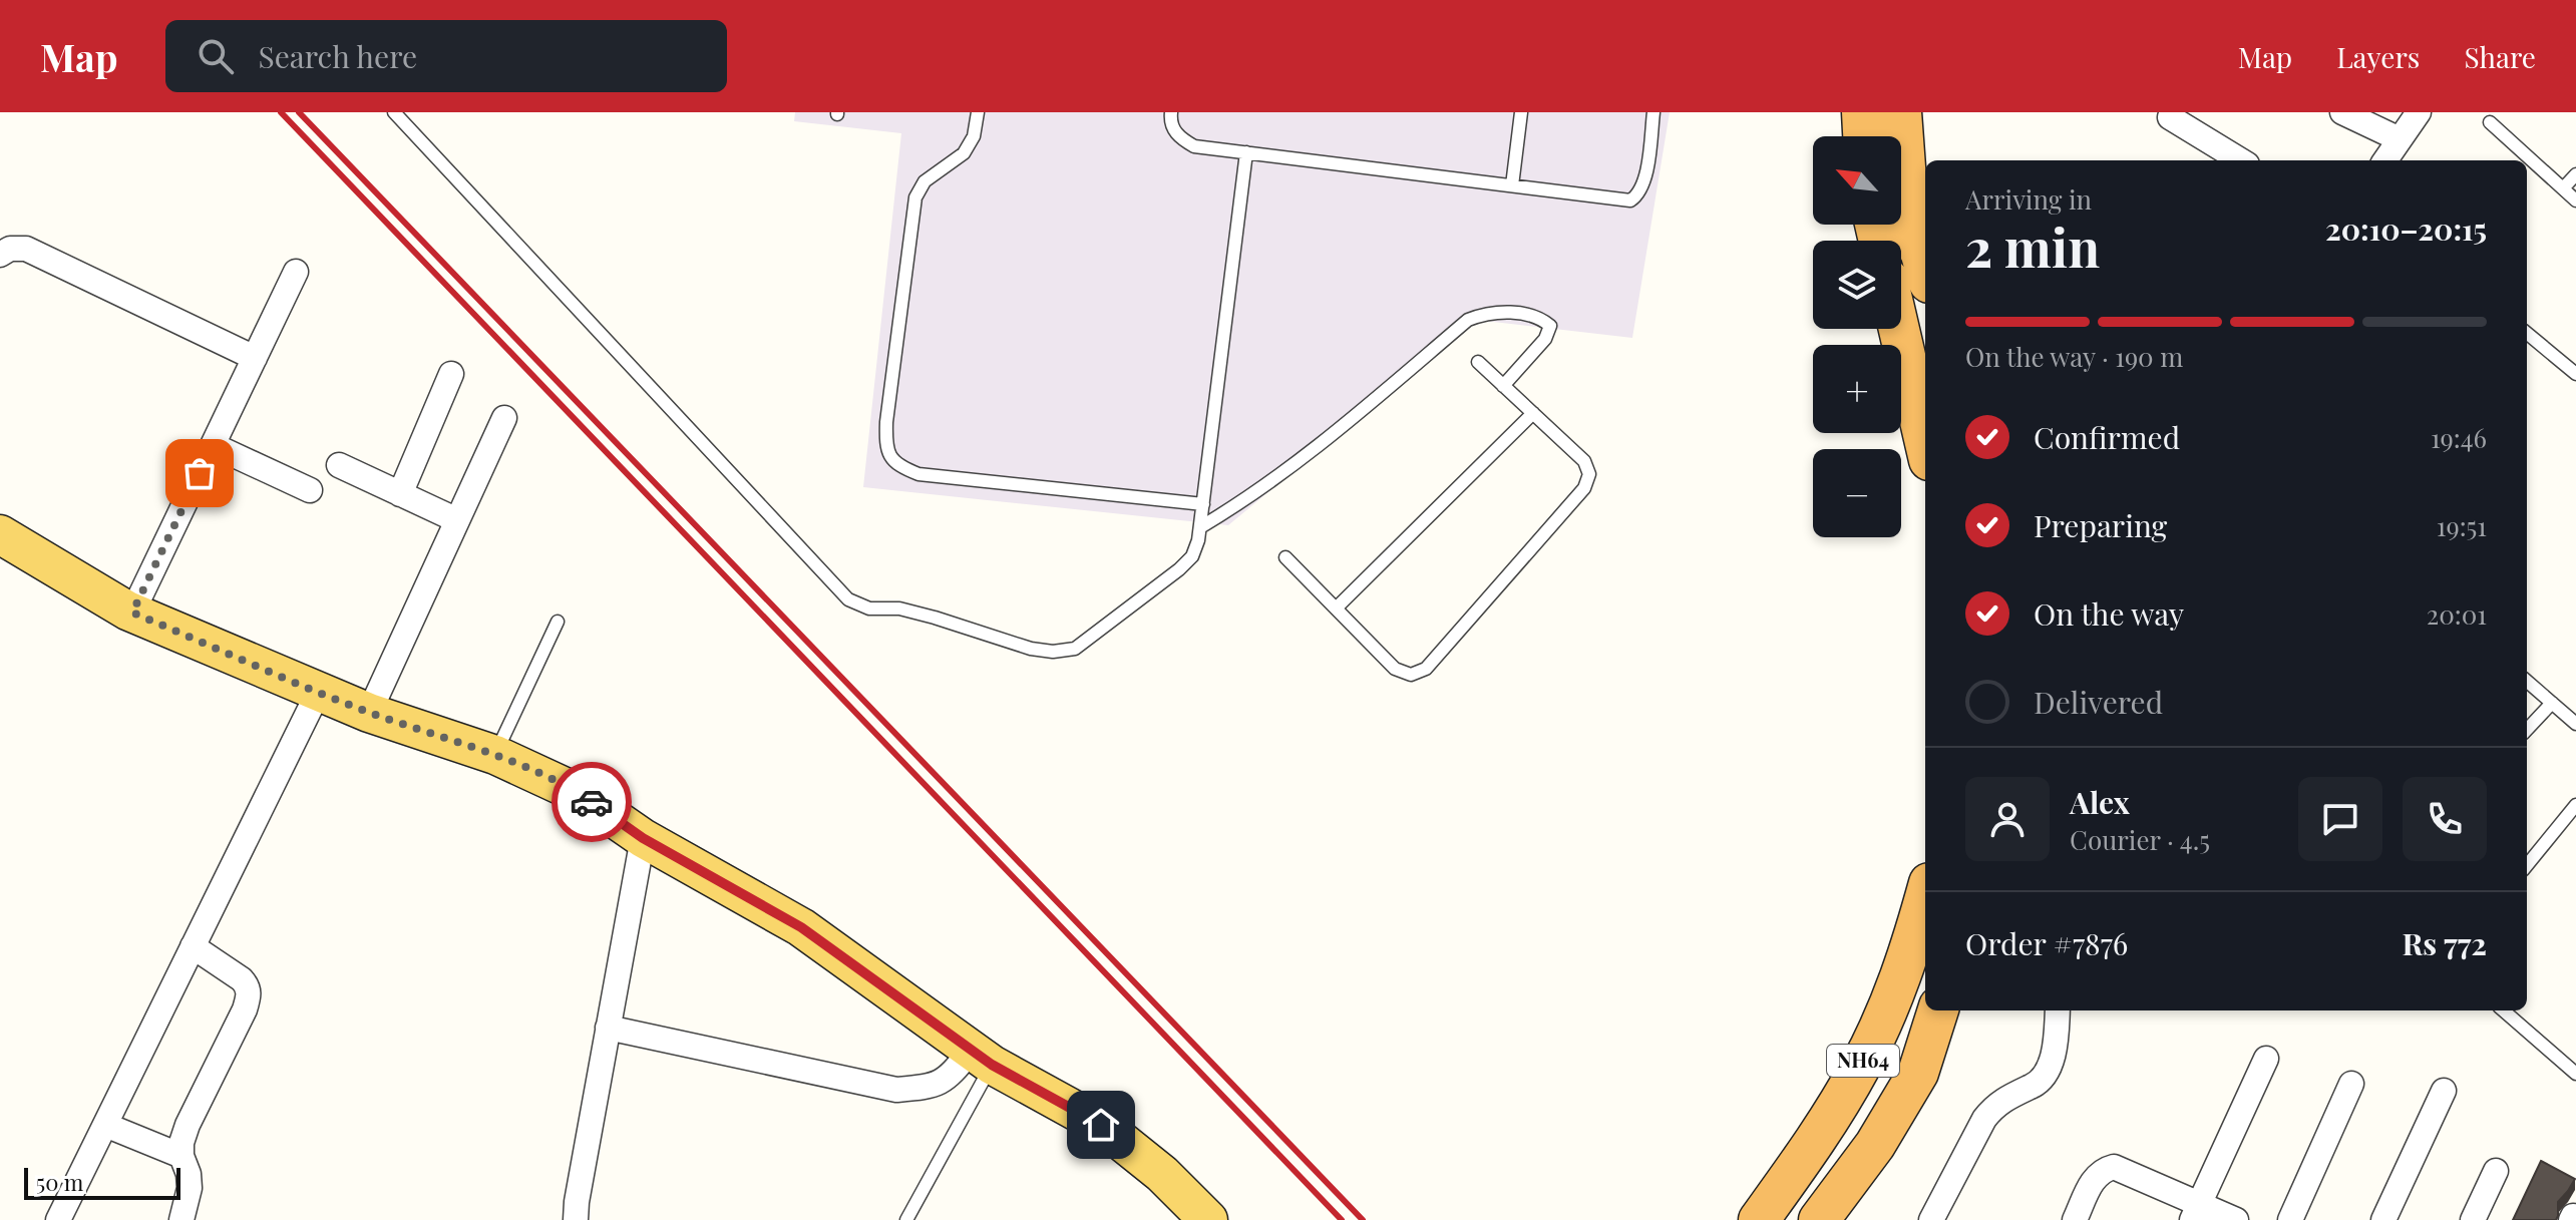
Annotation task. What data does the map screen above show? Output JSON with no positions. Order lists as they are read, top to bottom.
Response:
{
  "streets": {
    "highway": ["NH64"]
  },
  "scale_bar": "50 m",
  "north": "top left",
  "page": {
    "header": "Map",
    "search": "Search here",
    "nav": ["Map", "Layers", "Share"],
    "map_buttons": ["+", "−"],
    "heading": ["2 min", "Arriving in", "20:10–20:15"],
    "panel": [
      "Alex",
      "Courier · 4.5",
      "Order #7876",
      "Rs 772"
    ],
    "bar": "On the way · 190 m",
    "list": [
      ["Confirmed", "19:46"],
      ["Preparing", "19:51"],
      ["On the way", "20:01"],
      "Delivered"
    ],
    "scale": "50 m"
  }
}
